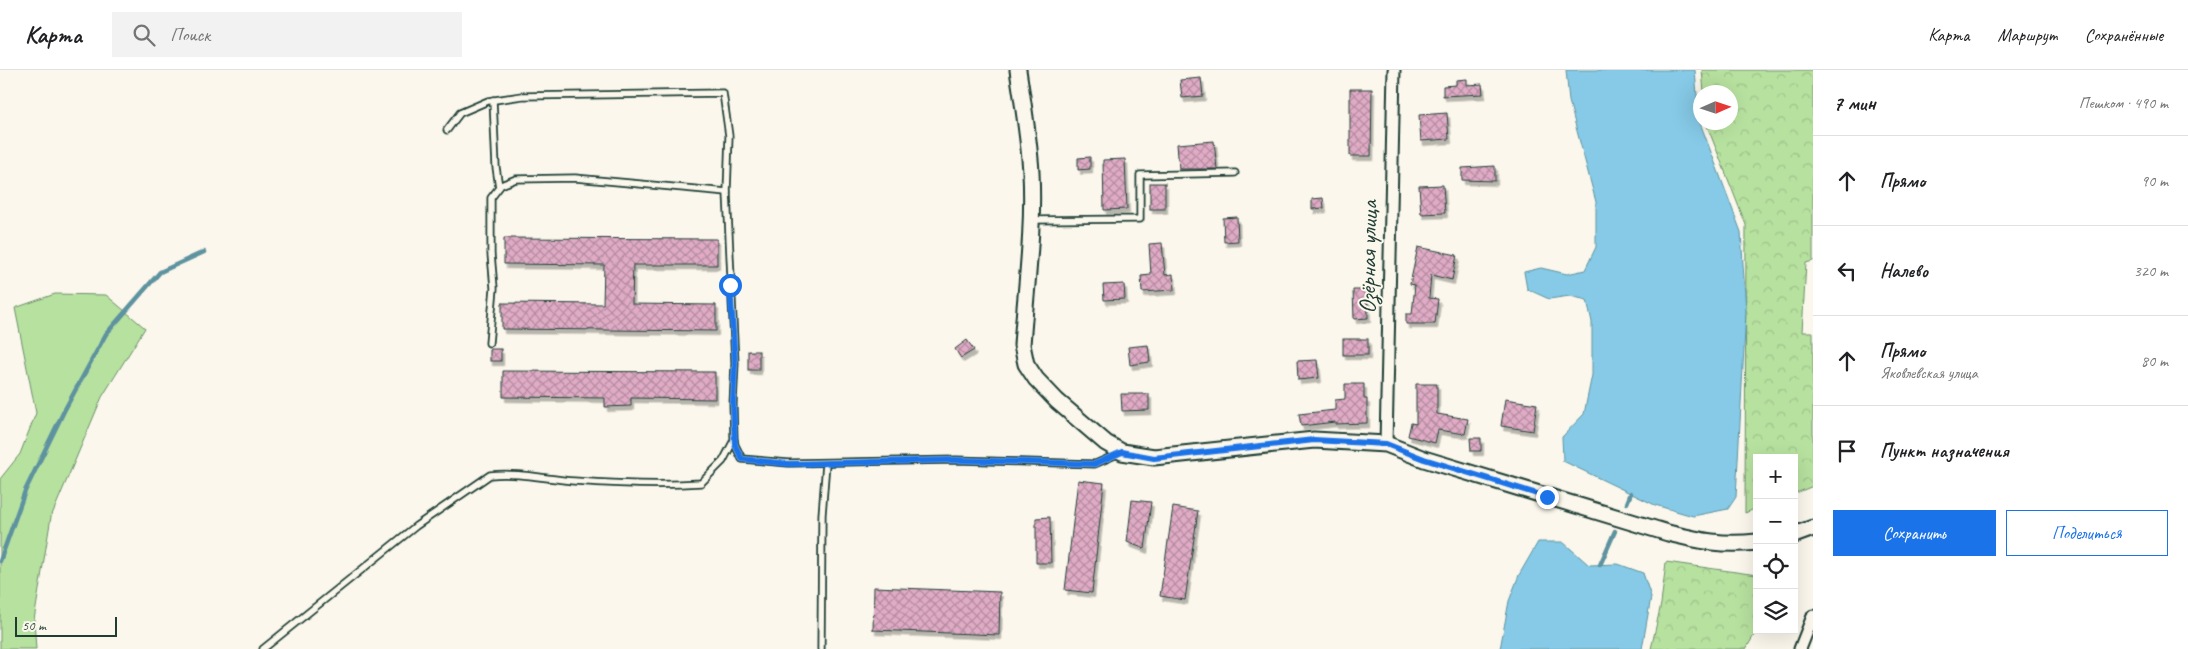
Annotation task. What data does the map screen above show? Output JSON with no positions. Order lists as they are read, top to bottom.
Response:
{
  "streets": {
    "street": ["Озёрная улица"]
  },
  "scale_bar": "50 m",
  "north": "right",
  "page": {
    "header": "Карта",
    "search": "Поиск",
    "nav": ["Карта", "Маршрут", "Сохранённые"],
    "heading": ["7 мин", "Пешком · 490 m"],
    "list": [
      ["Прямо", "90 m"],
      ["Налево", "320 m"],
      ["Прямо", "Яковлевская улица", "80 m"],
      "Пункт назначения"
    ],
    "map_buttons": ["+", "−"],
    "buttons": ["Сохранить", "Поделиться"],
    "scale": "50 m"
  }
}
